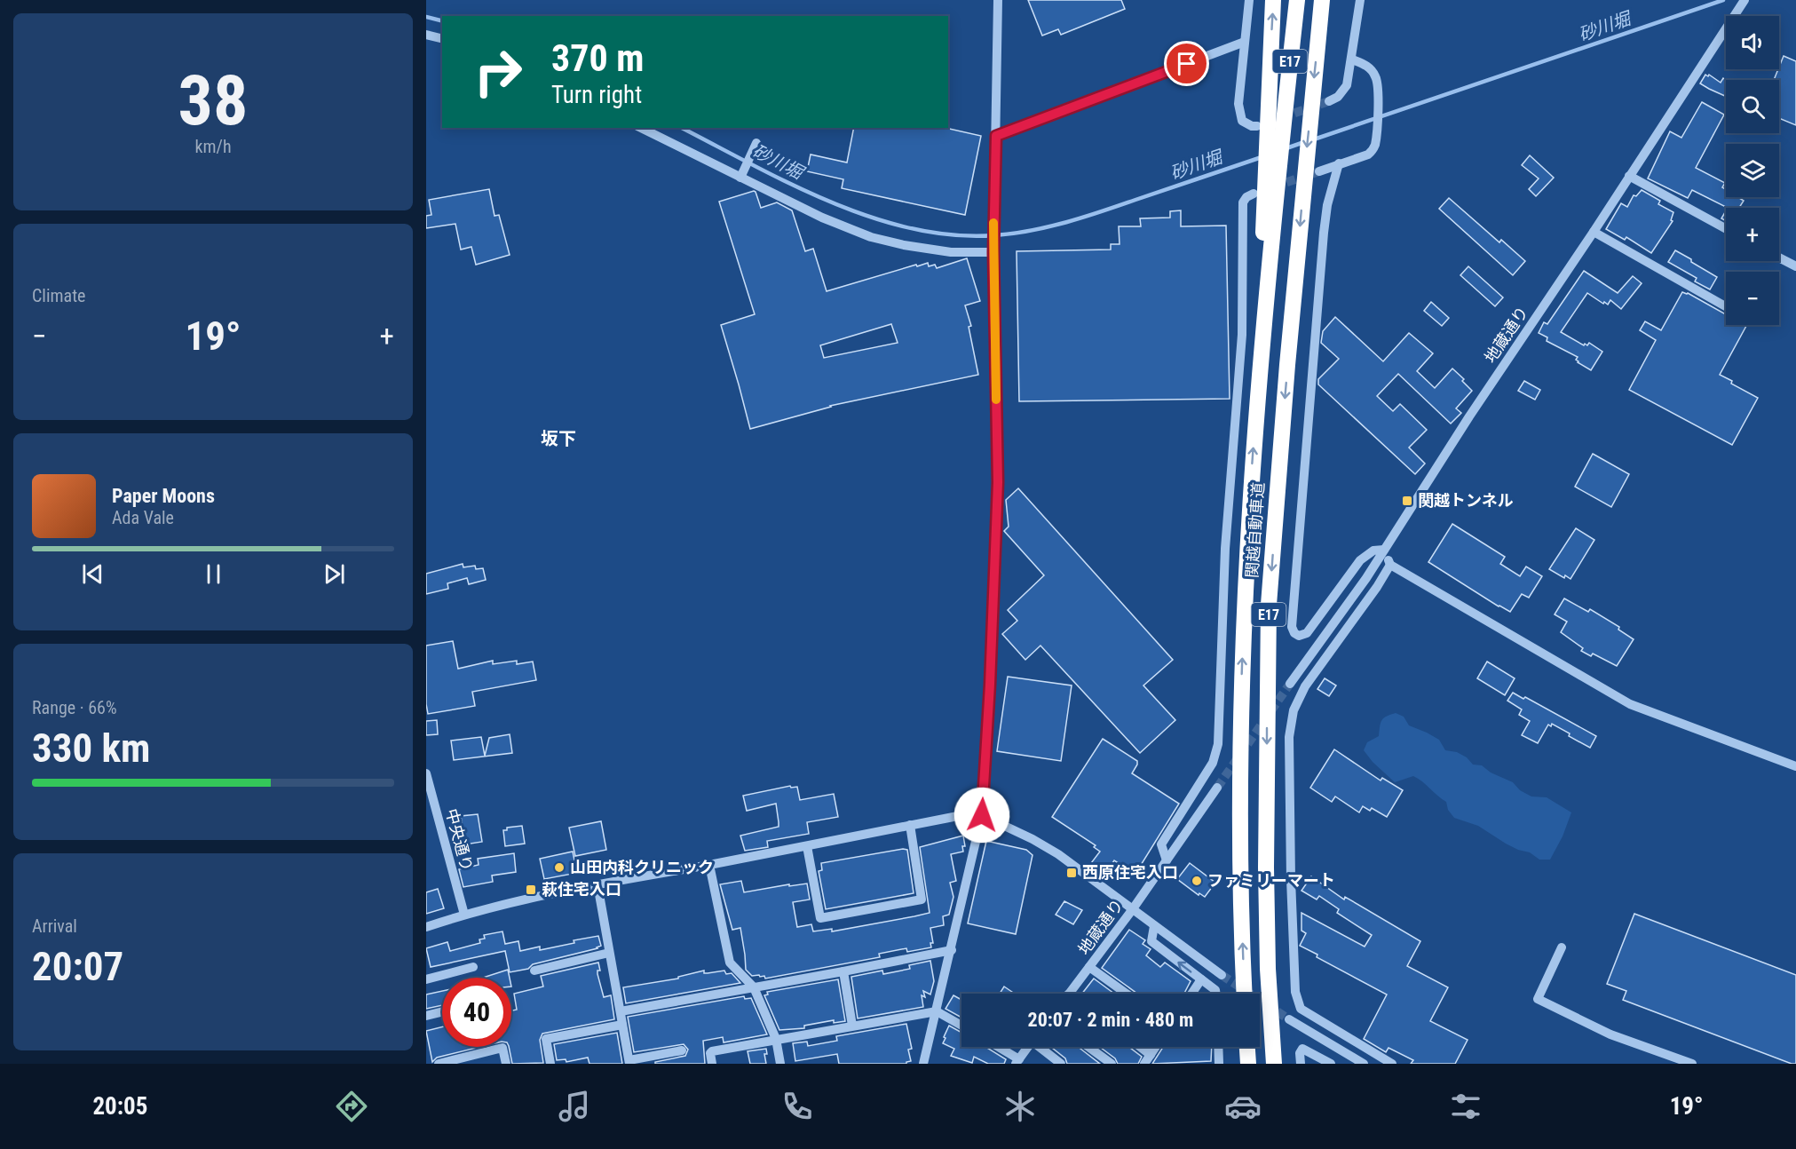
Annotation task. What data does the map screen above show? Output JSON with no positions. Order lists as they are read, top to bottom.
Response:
{
  "streets": {
    "highway": ["E17", "関越自動車道"],
    "street": ["地蔵通り", "中央通り"]
  },
  "crossings": [
    ["E17", "関越自動車道"]
  ],
  "districts": ["坂下"],
  "water": ["砂川堀"],
  "places": {
    "transit": ["関越トンネル", "西原住宅入口", "萩住宅入口"],
    "other": ["山田内科クリニック", "ファミリーマート"]
  },
  "page": {
    "tile": [
      ["38", "km/h"],
      "Climate",
      ["Range · 66%", "330 km"],
      ["Arrival", "20:07"]
    ],
    "map_buttons": ["+", "−"],
    "turn": ["370 m", "Turn right"],
    "heat": ["−", "19°", "+"],
    "song": ["Paper Moons", "Ada Vale"],
    "limit": "40",
    "trip": "20:07 · 2 min · 480 m",
    "tabs": ["20:05", "19°"]
  }
}
